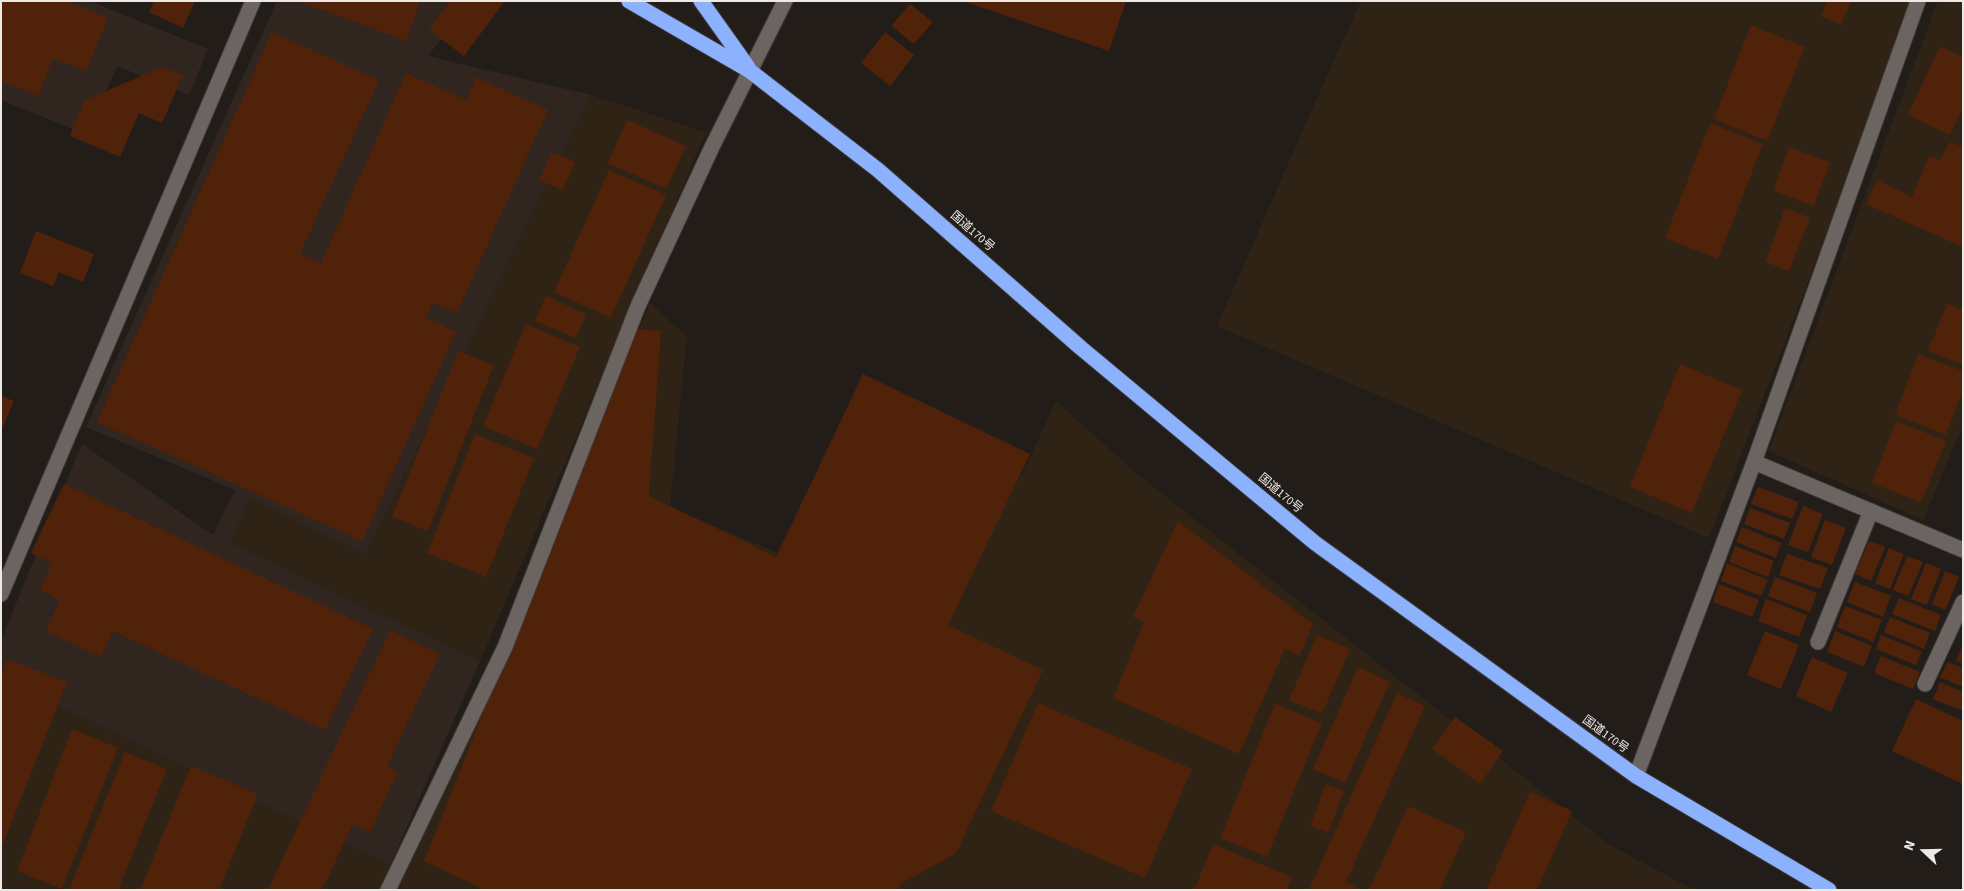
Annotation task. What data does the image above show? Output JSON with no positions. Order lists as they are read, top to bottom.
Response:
{
  "streets": {
    "highway": ["国道170号"]
  },
  "north": "left"
}
